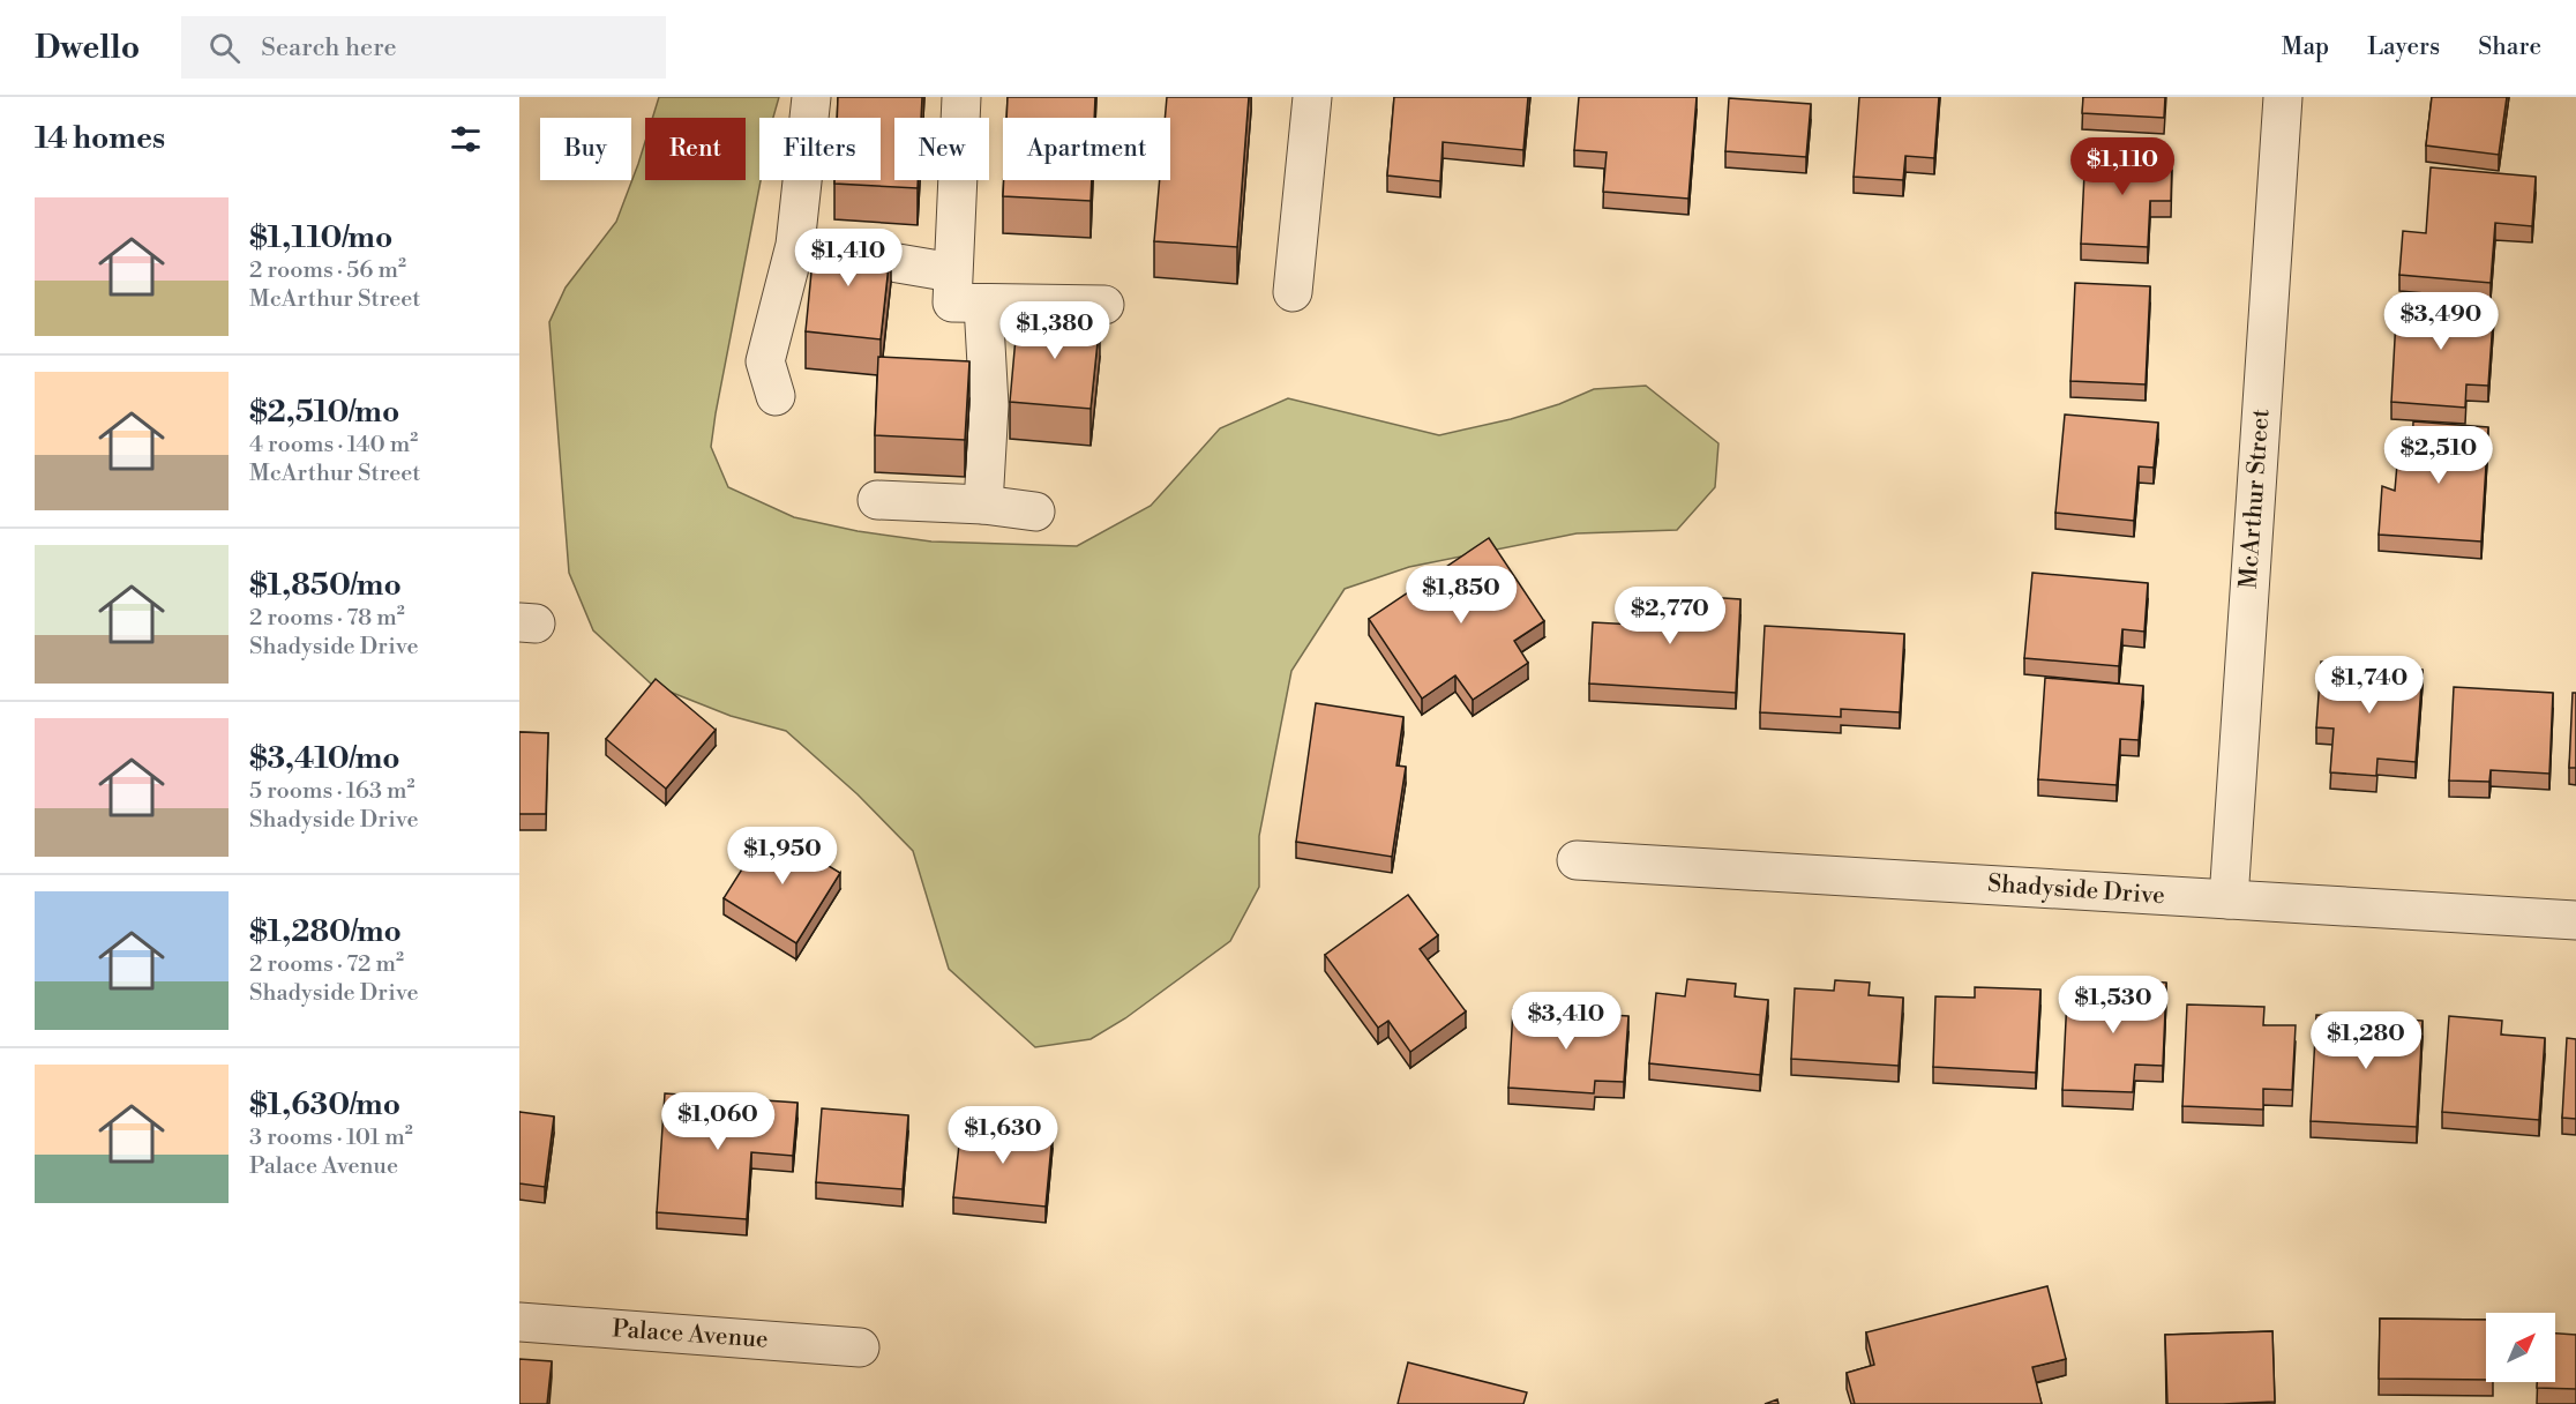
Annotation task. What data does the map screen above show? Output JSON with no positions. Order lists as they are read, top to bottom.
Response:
{
  "streets": {
    "street": ["McArthur Street", "Shadyside Drive", "Palace Avenue"]
  },
  "crossings": [
    ["McArthur Street", "Shadyside Drive"]
  ],
  "north": "top right",
  "page": {
    "header": "Dwello",
    "search": "Search here",
    "nav": ["Map", "Layers", "Share"],
    "heading": "14 homes",
    "chip": [
      "Buy",
      "Rent",
      "Filters",
      "New",
      "Apartment"
    ],
    "price": [
      "$1,110",
      "$1,410",
      "$3,490",
      "$1,380",
      "$2,510",
      "$1,850",
      "$2,770",
      "$1,740",
      "$1,950",
      "$1,530",
      "$3,410",
      "$1,280",
      "$1,060",
      "$1,630"
    ],
    "list": [
      {
        "name": "$1,110/mo",
        "note": "2 rooms · 56 m² · McArthur Street"
      },
      {
        "name": "$2,510/mo",
        "note": "4 rooms · 140 m² · McArthur Street"
      },
      {
        "name": "$1,850/mo",
        "note": "2 rooms · 78 m² · Shadyside Drive"
      },
      {
        "name": "$3,410/mo",
        "note": "5 rooms · 163 m² · Shadyside Drive"
      },
      {
        "name": "$1,280/mo",
        "note": "2 rooms · 72 m² · Shadyside Drive"
      },
      {
        "name": "$1,630/mo",
        "note": "3 rooms · 101 m² · Palace Avenue"
      }
    ]
  }
}
